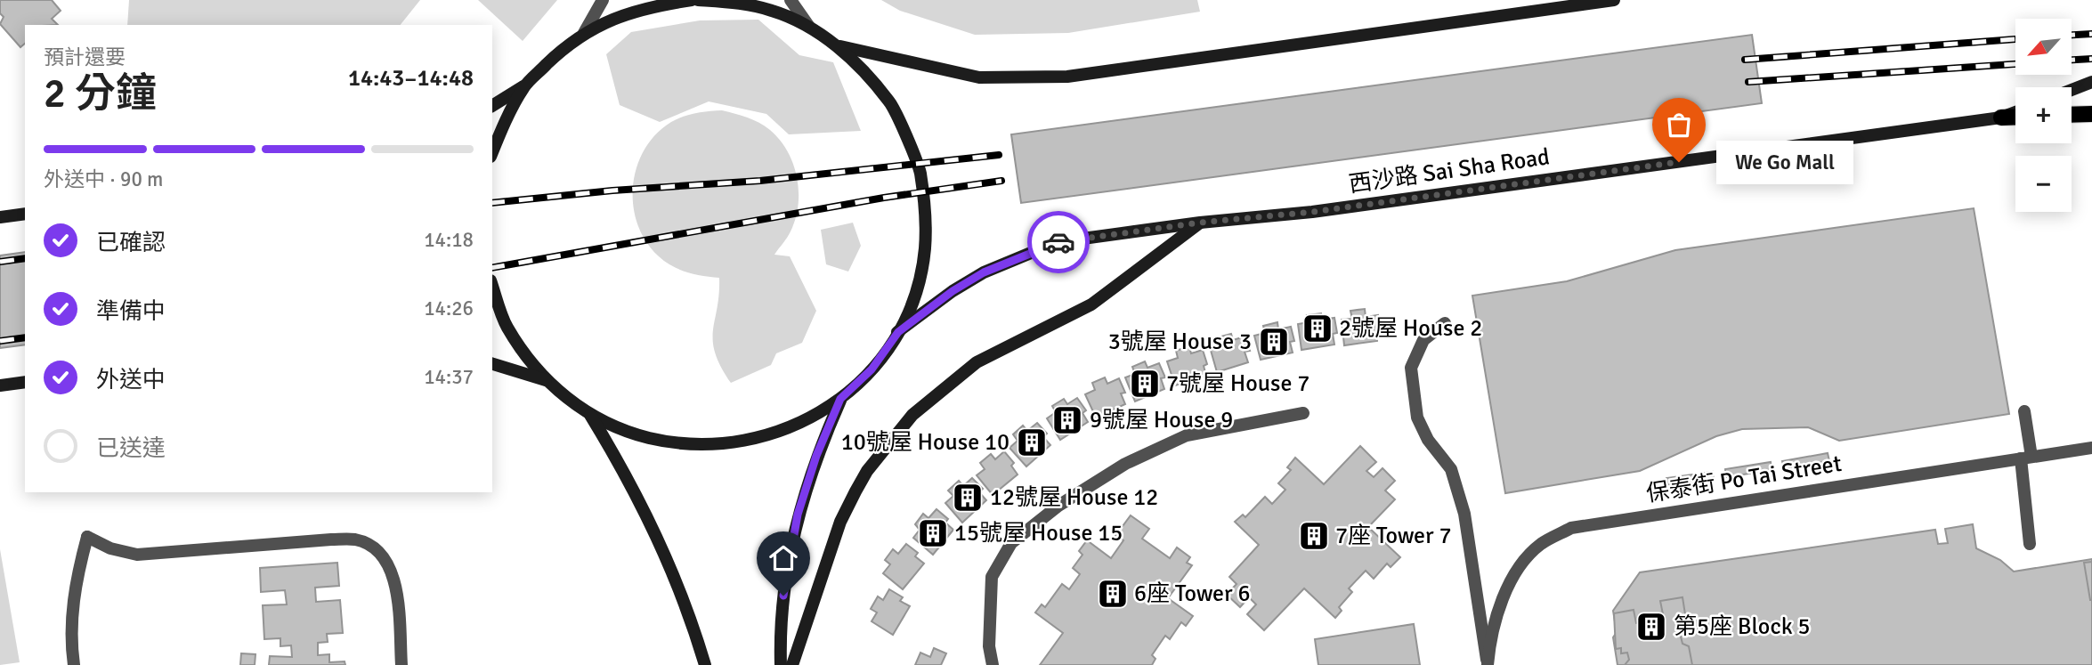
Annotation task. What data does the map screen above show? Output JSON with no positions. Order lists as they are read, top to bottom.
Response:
{
  "streets": {
    "main road": ["西沙路 Sai Sha Road"],
    "street": ["保泰街 Po Tai Street"]
  },
  "places": {
    "other": ["We Go Mall"],
    "building": [
      "2號屋 House 2",
      "3號屋 House 3",
      "7號屋 House 7",
      "9號屋 House 9",
      "10號屋 House 10",
      "12號屋 House 12",
      "15號屋 House 15",
      "7座 Tower 7",
      "6座 Tower 6",
      "第5座 Block 5"
    ]
  },
  "north": "bottom left",
  "page": {
    "map_buttons": ["+", "−"],
    "heading": ["2 分鐘", "預計還要", "14:43–14:48"],
    "bar": "外送中 · 90 m",
    "bubble": "We Go Mall",
    "list": [
      ["已確認", "14:18"],
      ["準備中", "14:26"],
      ["外送中", "14:37"],
      "已送達"
    ]
  }
}
